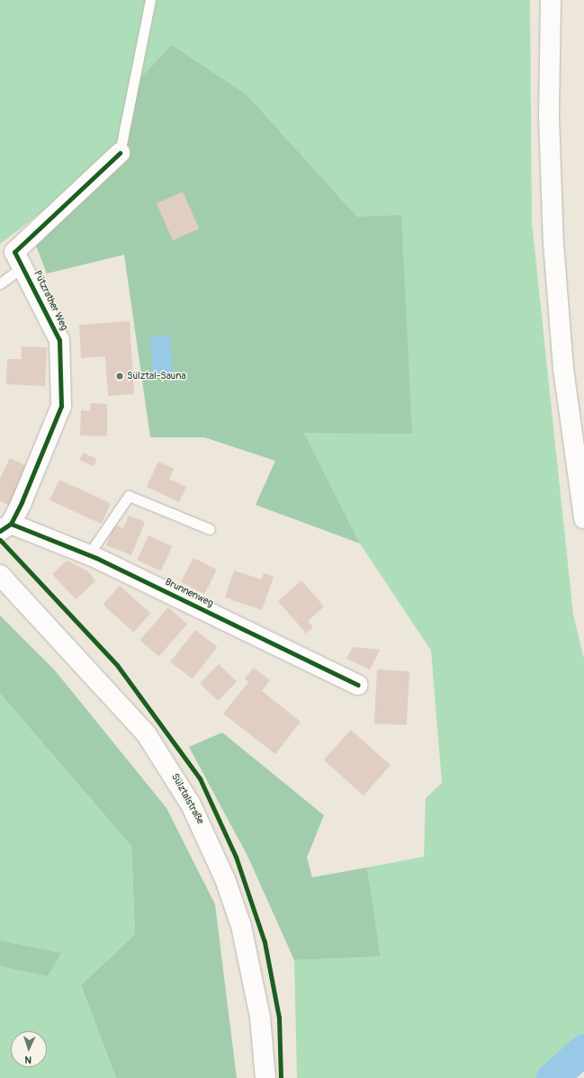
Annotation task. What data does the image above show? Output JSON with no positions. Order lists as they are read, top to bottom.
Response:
{
  "streets": {
    "main road": ["Pützrather Weg", "Brunnenweg", "Sülztalstraße"]
  },
  "crossings": [
    ["Pützrather Weg", "Brunnenweg"]
  ],
  "places": ["Sülztal-Sauna"],
  "north": "bottom"
}
